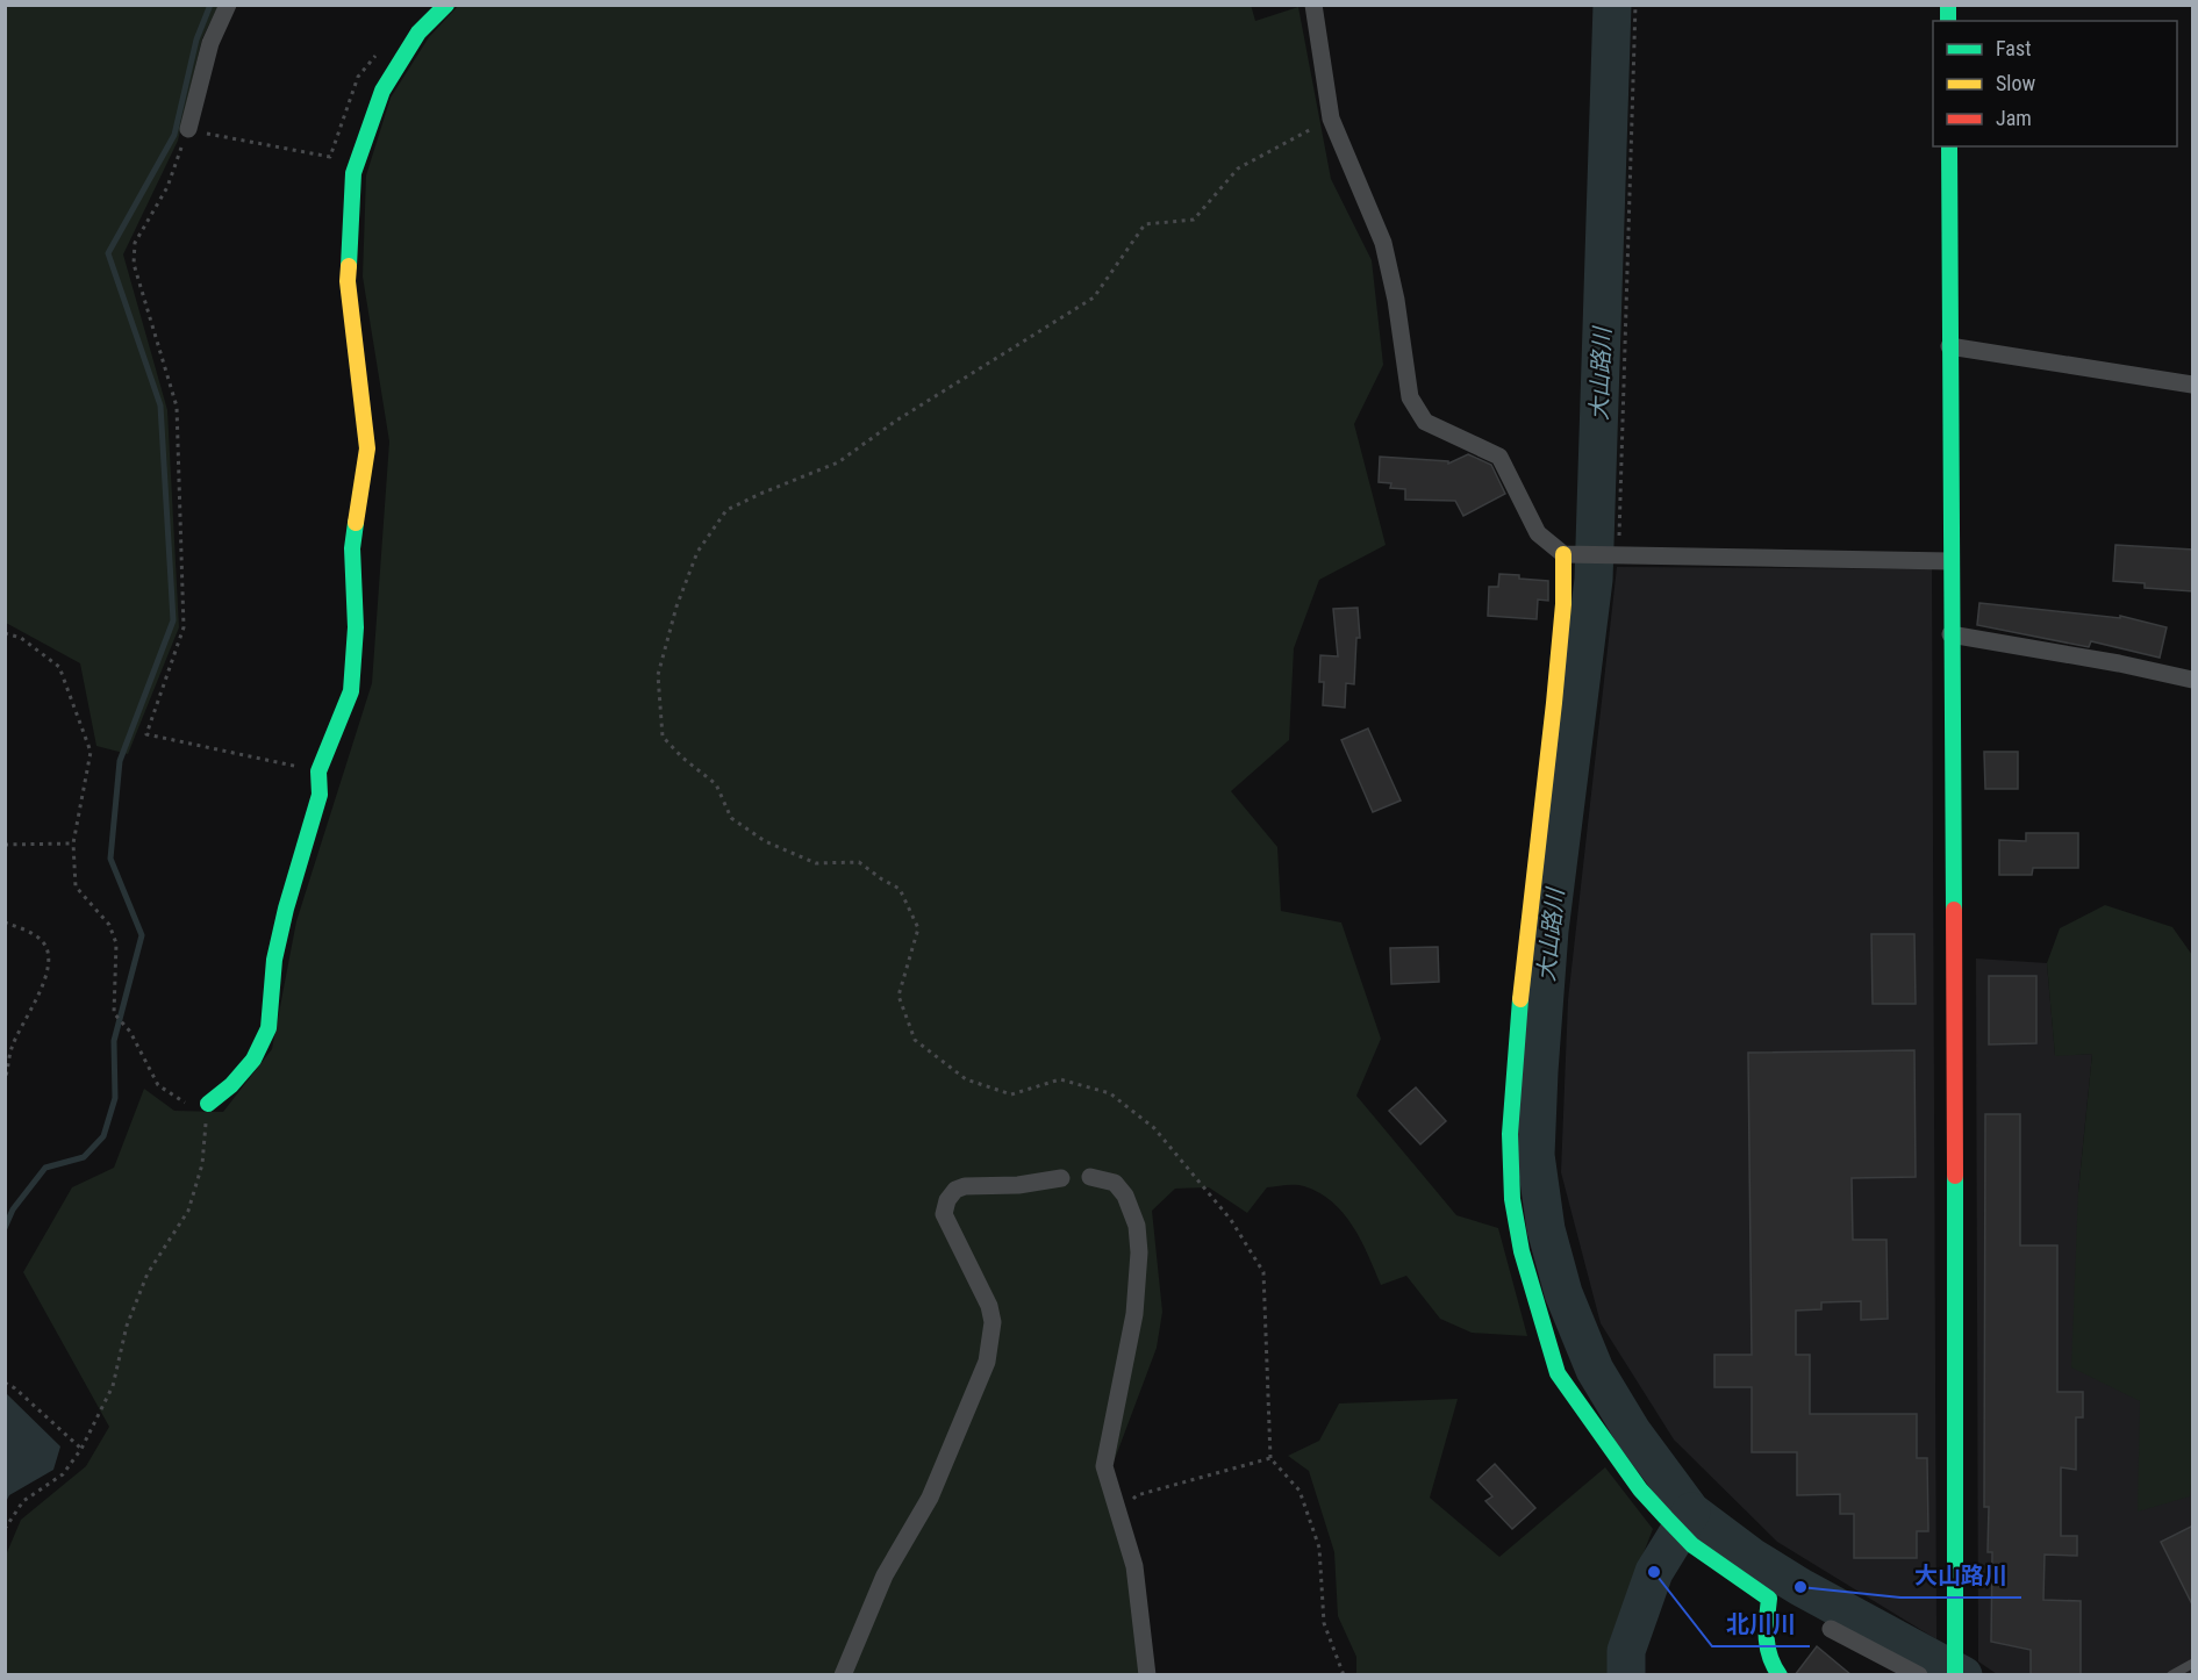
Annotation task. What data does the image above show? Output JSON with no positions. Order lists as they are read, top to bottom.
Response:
{
  "water": ["大山路川"],
  "places": ["北川川", "大山路川"],
  "legend": ["Fast", "Slow", "Jam"]
}
